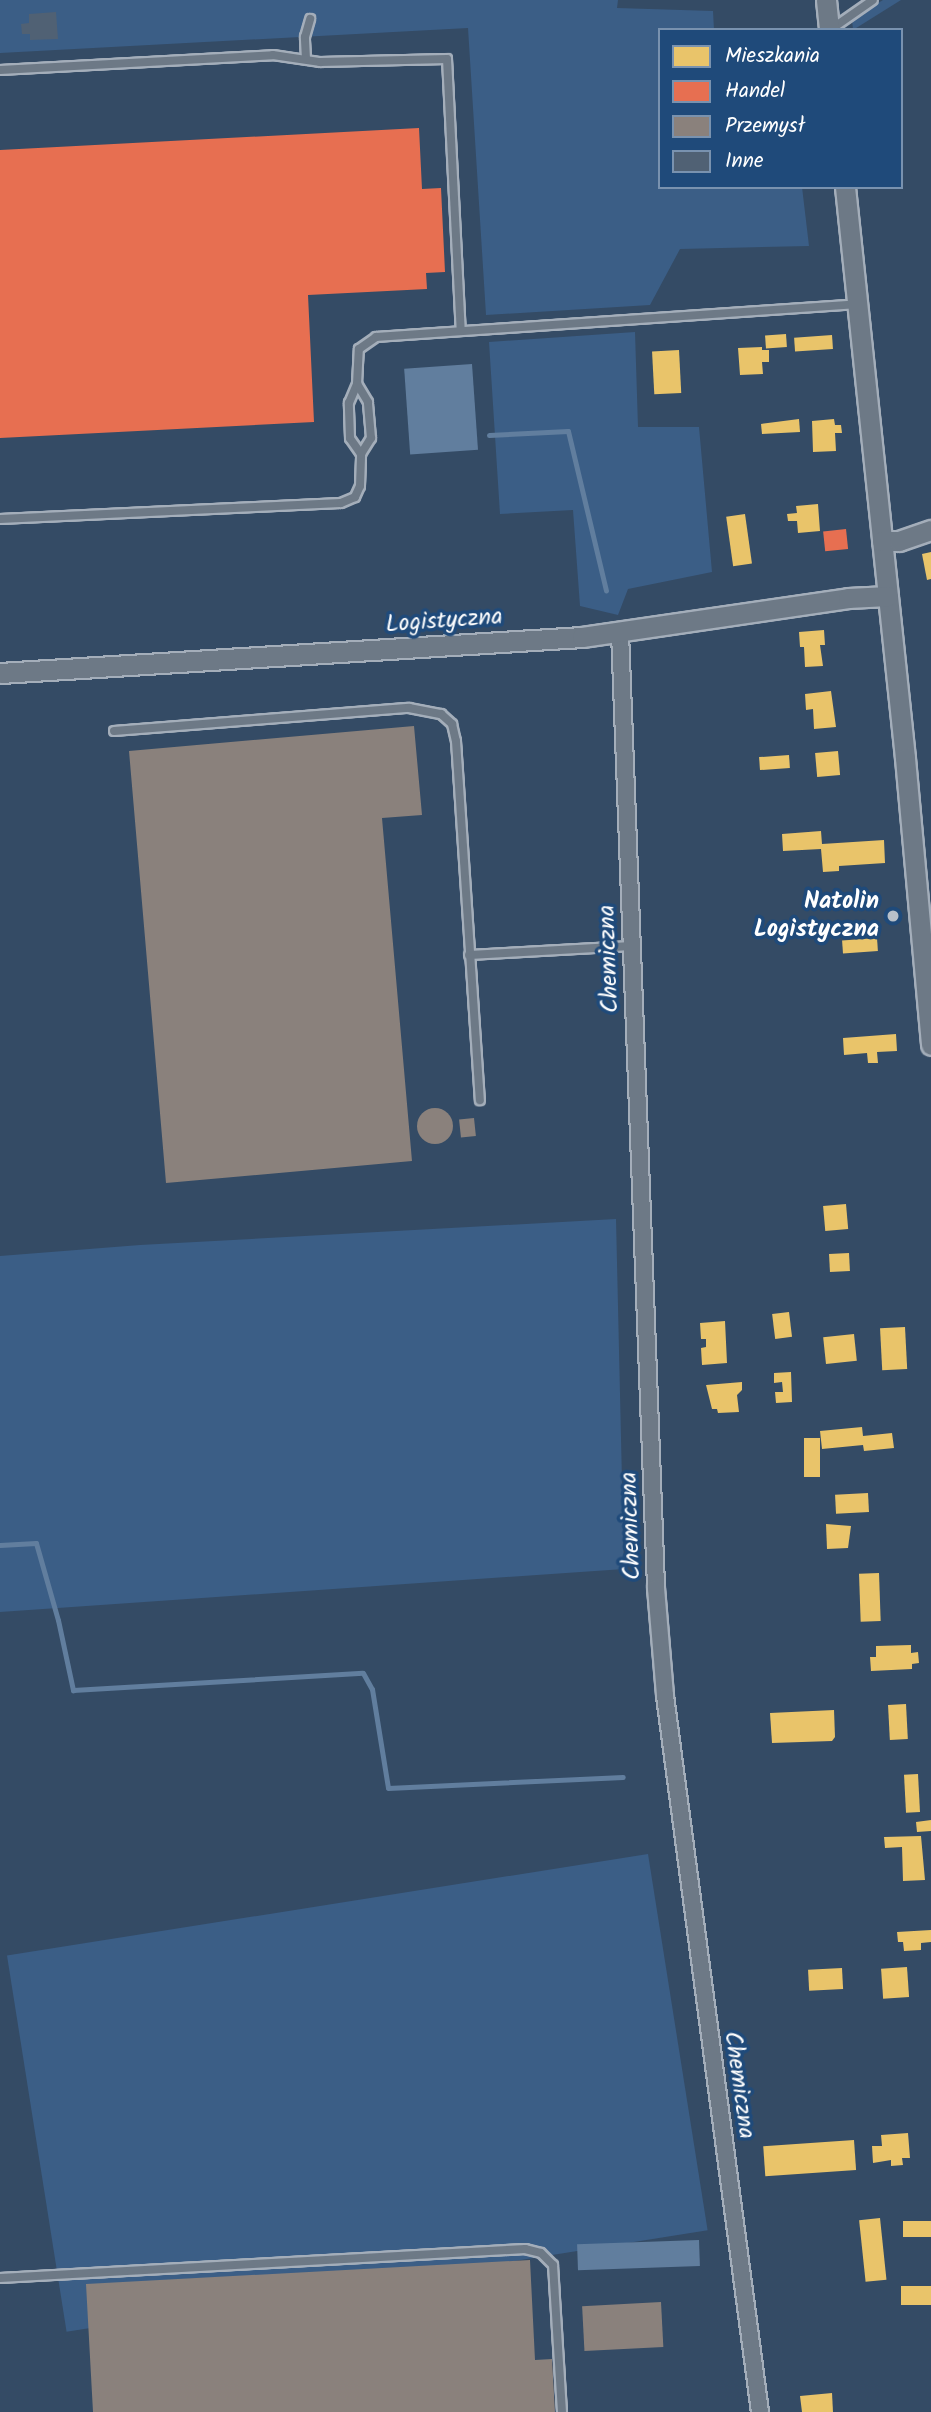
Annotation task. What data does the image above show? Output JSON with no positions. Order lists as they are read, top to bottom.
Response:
{
  "streets": {
    "street": ["Logistyczna", "Chemiczna"]
  },
  "crossings": [
    ["Logistyczna", "Chemiczna"]
  ],
  "places": ["Natolin Logistyczna"],
  "legend": [
    "Mieszkania",
    "Handel",
    "Przemysł",
    "Inne"
  ]
}
